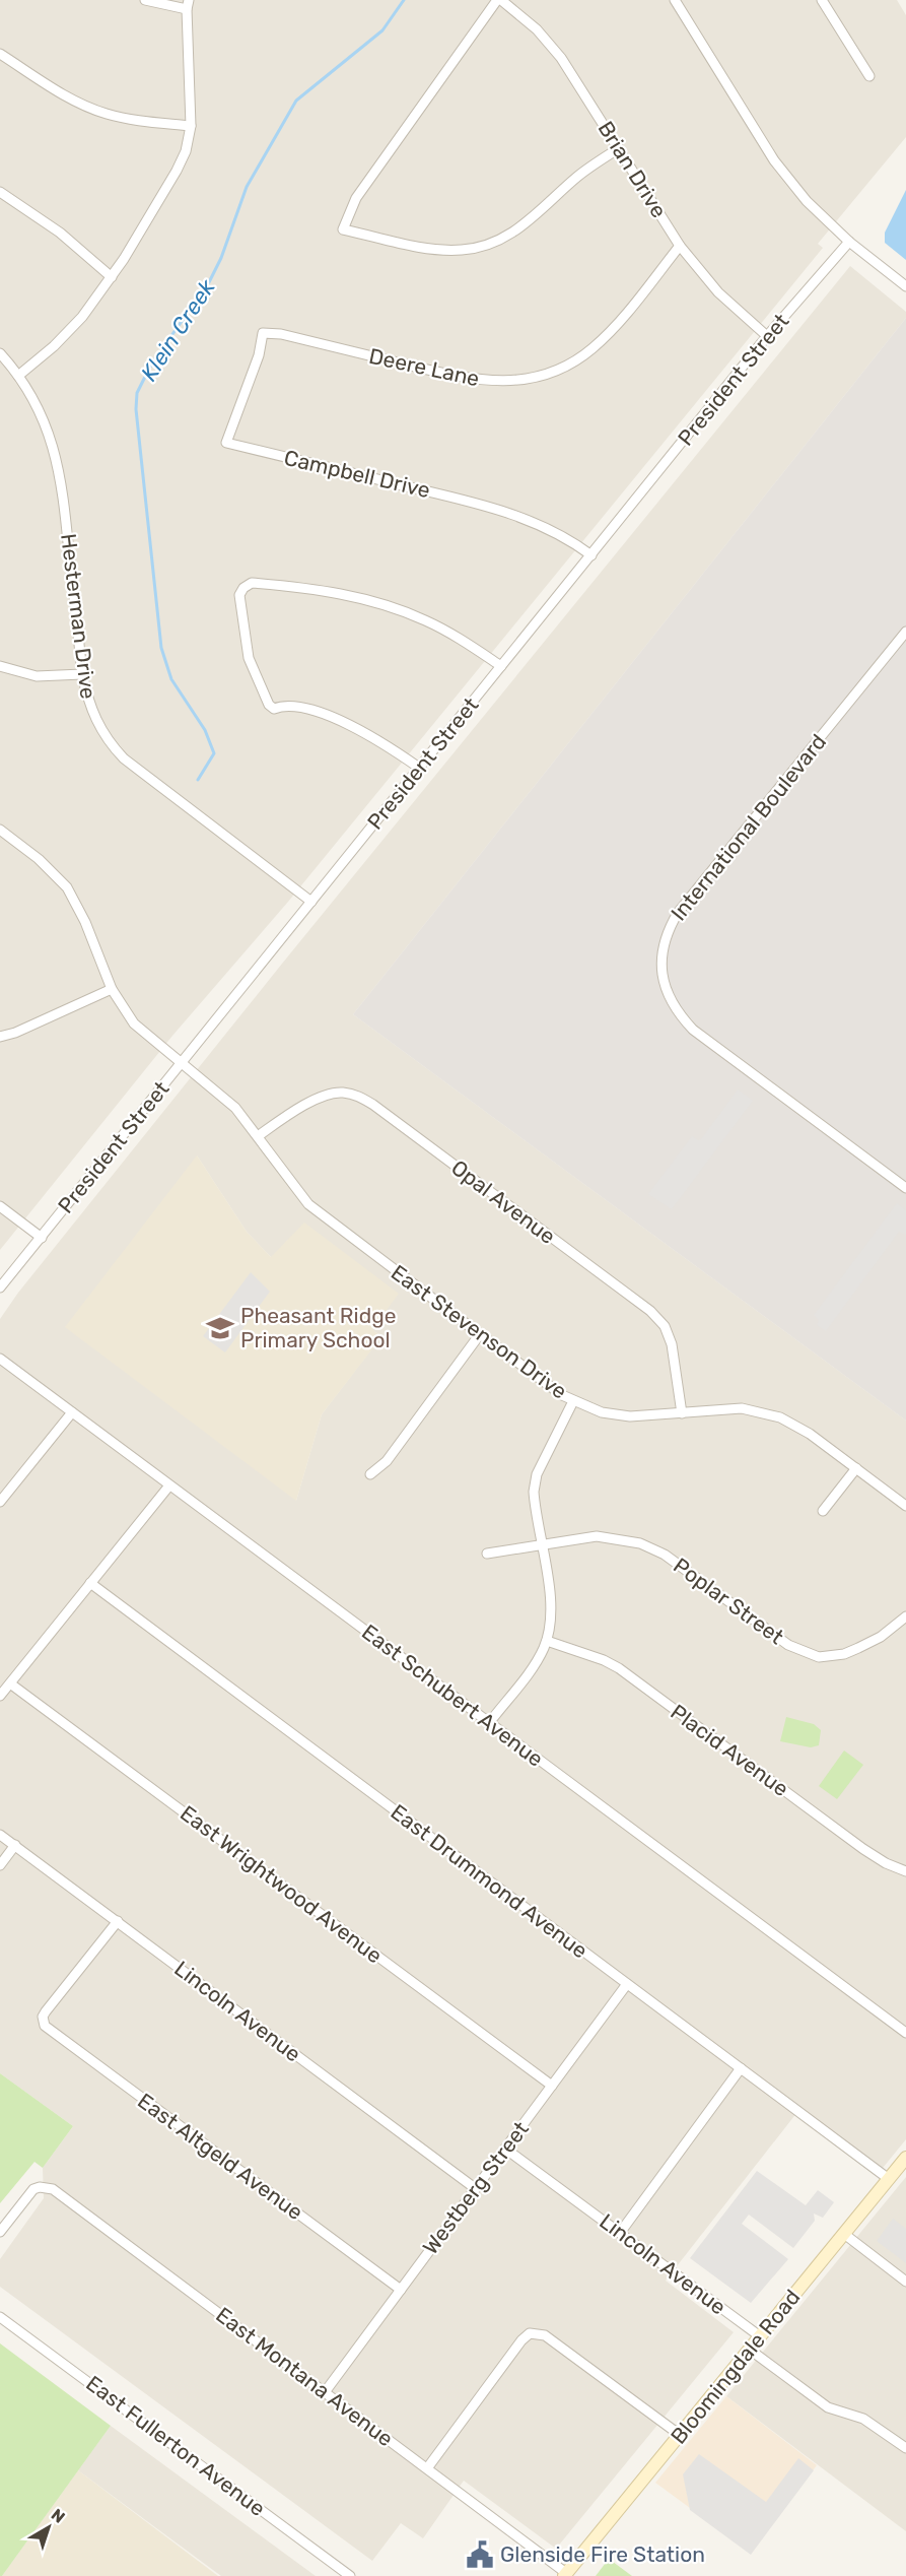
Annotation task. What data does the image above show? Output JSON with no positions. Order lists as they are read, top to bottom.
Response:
{
  "streets": {
    "main road": ["Bloomingdale Road"],
    "street": [
      "Brian Drive",
      "Deere Lane",
      "President Street",
      "Campbell Drive",
      "Hesterman Drive",
      "International Boulevard",
      "Opal Avenue",
      "East Stevenson Drive",
      "Poplar Street",
      "East Schubert Avenue",
      "Placid Avenue",
      "East Drummond Avenue",
      "East Wrightwood Avenue",
      "Lincoln Avenue",
      "East Altgeld Avenue",
      "Westberg Street",
      "East Montana Avenue",
      "East Fullerton Avenue"
    ]
  },
  "crossings": [
    ["Brian Drive", "Deere Lane"],
    ["Brian Drive", "President Street"],
    ["Deere Lane", "Campbell Drive"],
    ["President Street", "Campbell Drive"],
    ["President Street", "Hesterman Drive"],
    ["President Street", "East Stevenson Drive"],
    ["Opal Avenue", "East Stevenson Drive"],
    ["East Drummond Avenue", "Westberg Street"],
    ["East Drummond Avenue", "Bloomingdale Road"],
    ["East Wrightwood Avenue", "Westberg Street"],
    ["Lincoln Avenue", "East Altgeld Avenue"],
    ["Lincoln Avenue", "Westberg Street"],
    ["Lincoln Avenue", "Bloomingdale Road"],
    ["East Altgeld Avenue", "Westberg Street"],
    ["Westberg Street", "East Montana Avenue"],
    ["Bloomingdale Road", "East Montana Avenue"]
  ],
  "water": ["Klein Creek"],
  "places": {
    "school or university": ["Pheasant Ridge Primary School"],
    "public building": ["Glenside Fire Station"]
  },
  "north": "top right"
}
